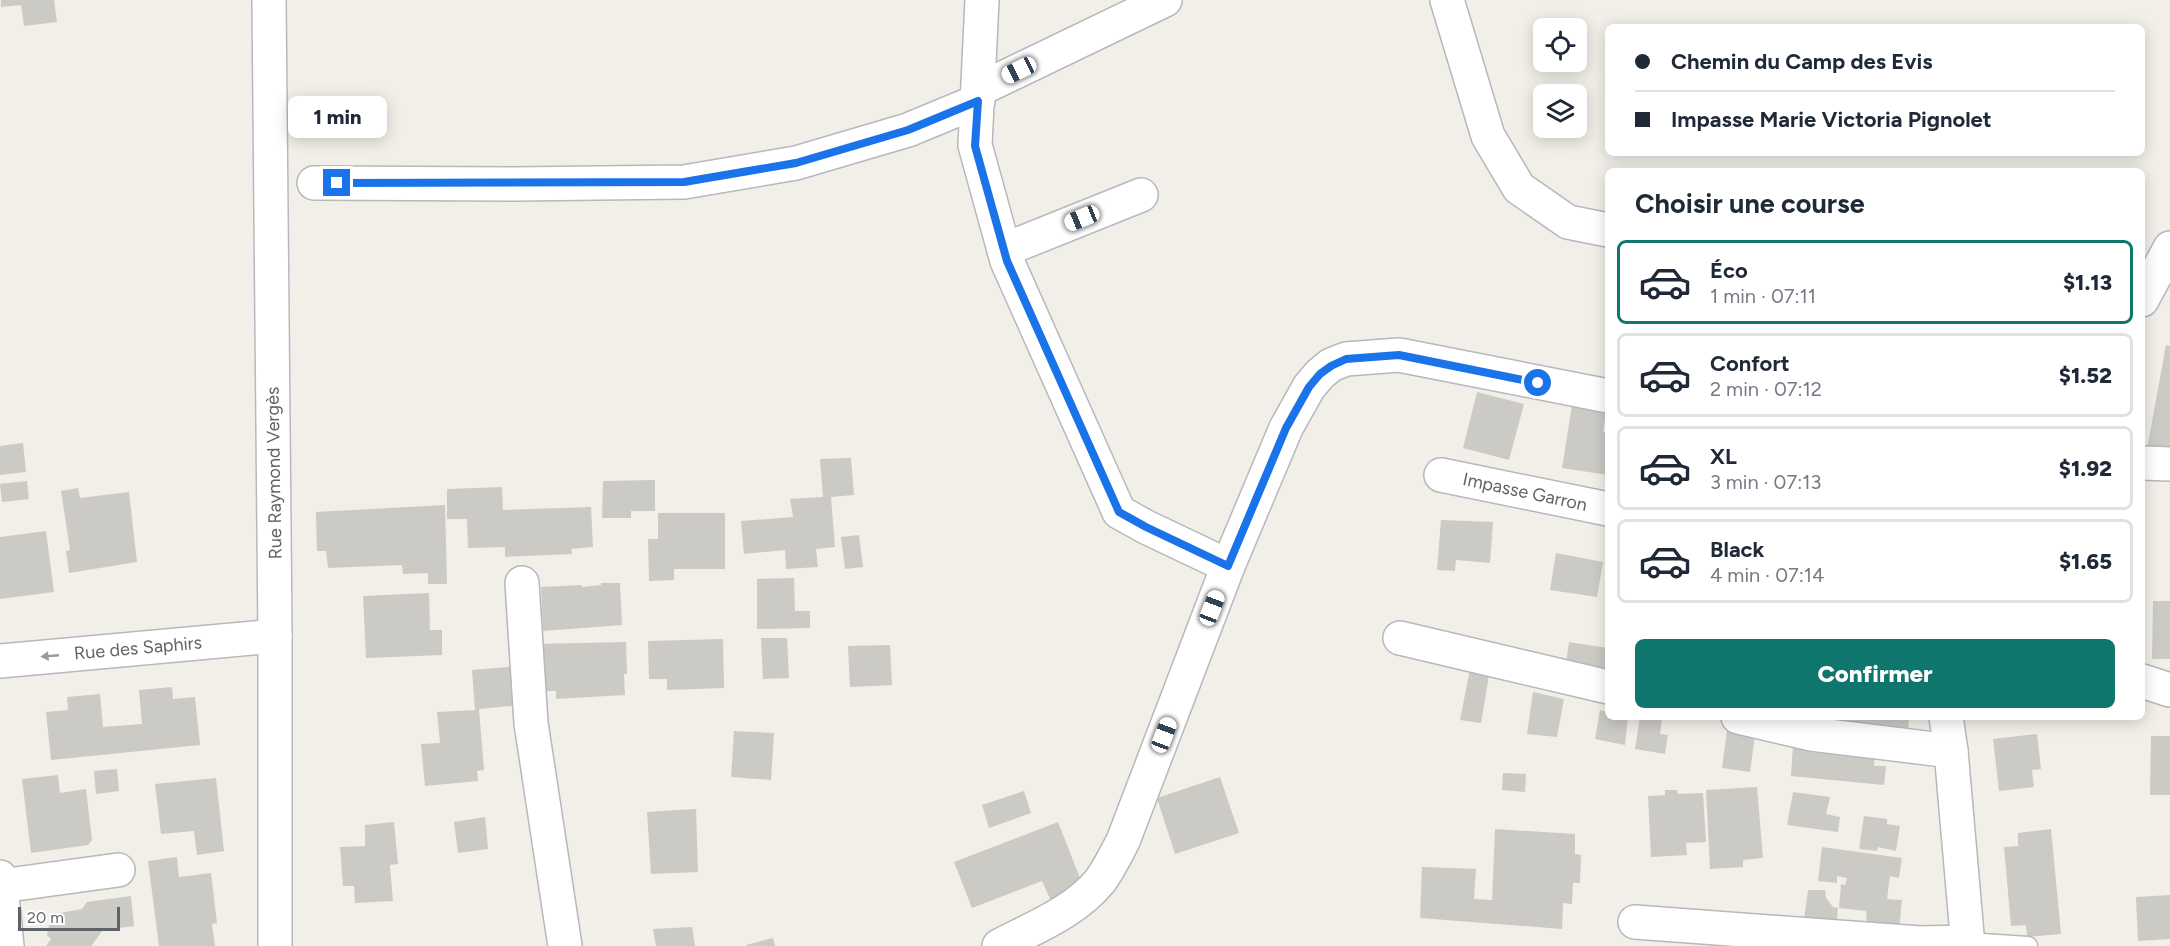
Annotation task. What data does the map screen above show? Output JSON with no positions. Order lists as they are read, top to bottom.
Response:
{
  "streets": {
    "street": ["Rue Raymond Vergès", "Impasse Garron", "Rue des Saphirs"]
  },
  "crossings": [
    ["Rue Raymond Vergès", "Rue des Saphirs"]
  ],
  "scale_bar": "20 m",
  "page": {
    "banner": ["Chemin du Camp des Evis", "Impasse Marie Victoria Pignolet"],
    "bubble": "1 min",
    "heading": "Choisir une course",
    "list": [
      {
        "name": "Éco",
        "note": "1 min · 07:11",
        "value": "$1.13"
      },
      {
        "name": "Confort",
        "note": "2 min · 07:12",
        "value": "$1.52"
      },
      {
        "name": "XL",
        "note": "3 min · 07:13",
        "value": "$1.92"
      },
      {
        "name": "Black",
        "note": "4 min · 07:14",
        "value": "$1.65"
      }
    ],
    "buttons": "Confirmer",
    "scale": "20 m"
  }
}
